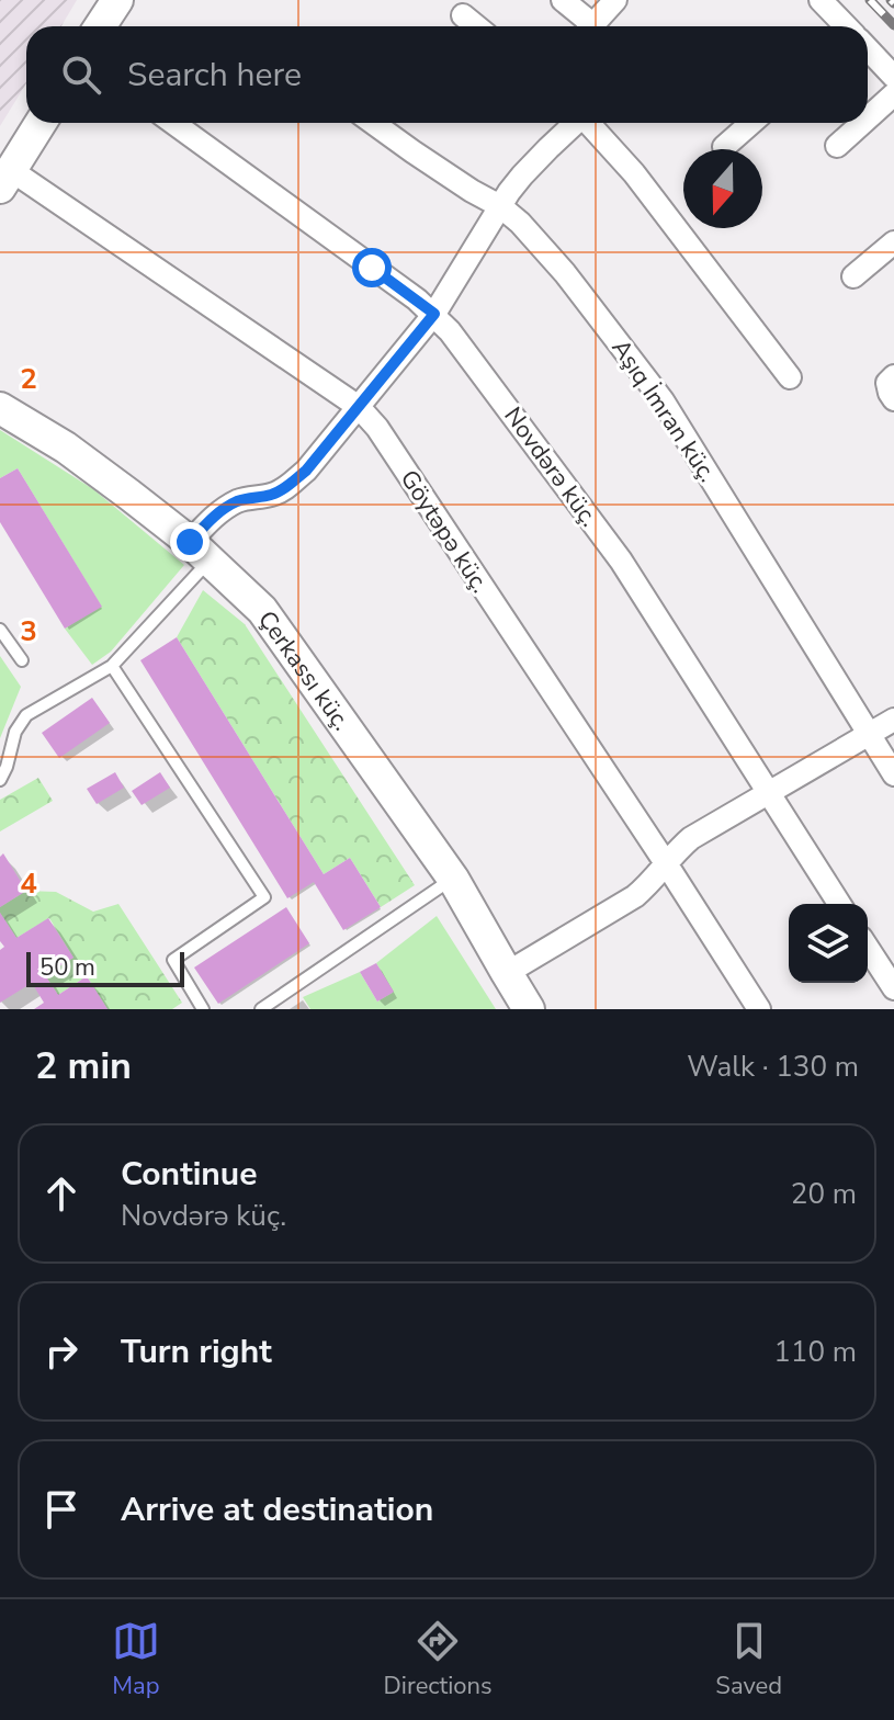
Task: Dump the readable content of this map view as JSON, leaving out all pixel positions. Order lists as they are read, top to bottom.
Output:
{
  "streets": {
    "street": [
      "Aşıq İmran küç.",
      "Novdərə küç.",
      "Göytəpə küç.",
      "Çerkassı küç."
    ]
  },
  "scale_bar": "50 m",
  "north": "bottom",
  "page": {
    "search": "Search here",
    "scale": "50 m",
    "heading": ["2 min", "Walk · 130 m"],
    "list": [
      ["Continue", "Novdərə küç.", "20 m"],
      ["Turn right", "110 m"],
      "Arrive at destination"
    ],
    "nav": ["Map", "Directions", "Saved"]
  },
  "grid": {
    "rows": ["2", "3", "4"]
  }
}
